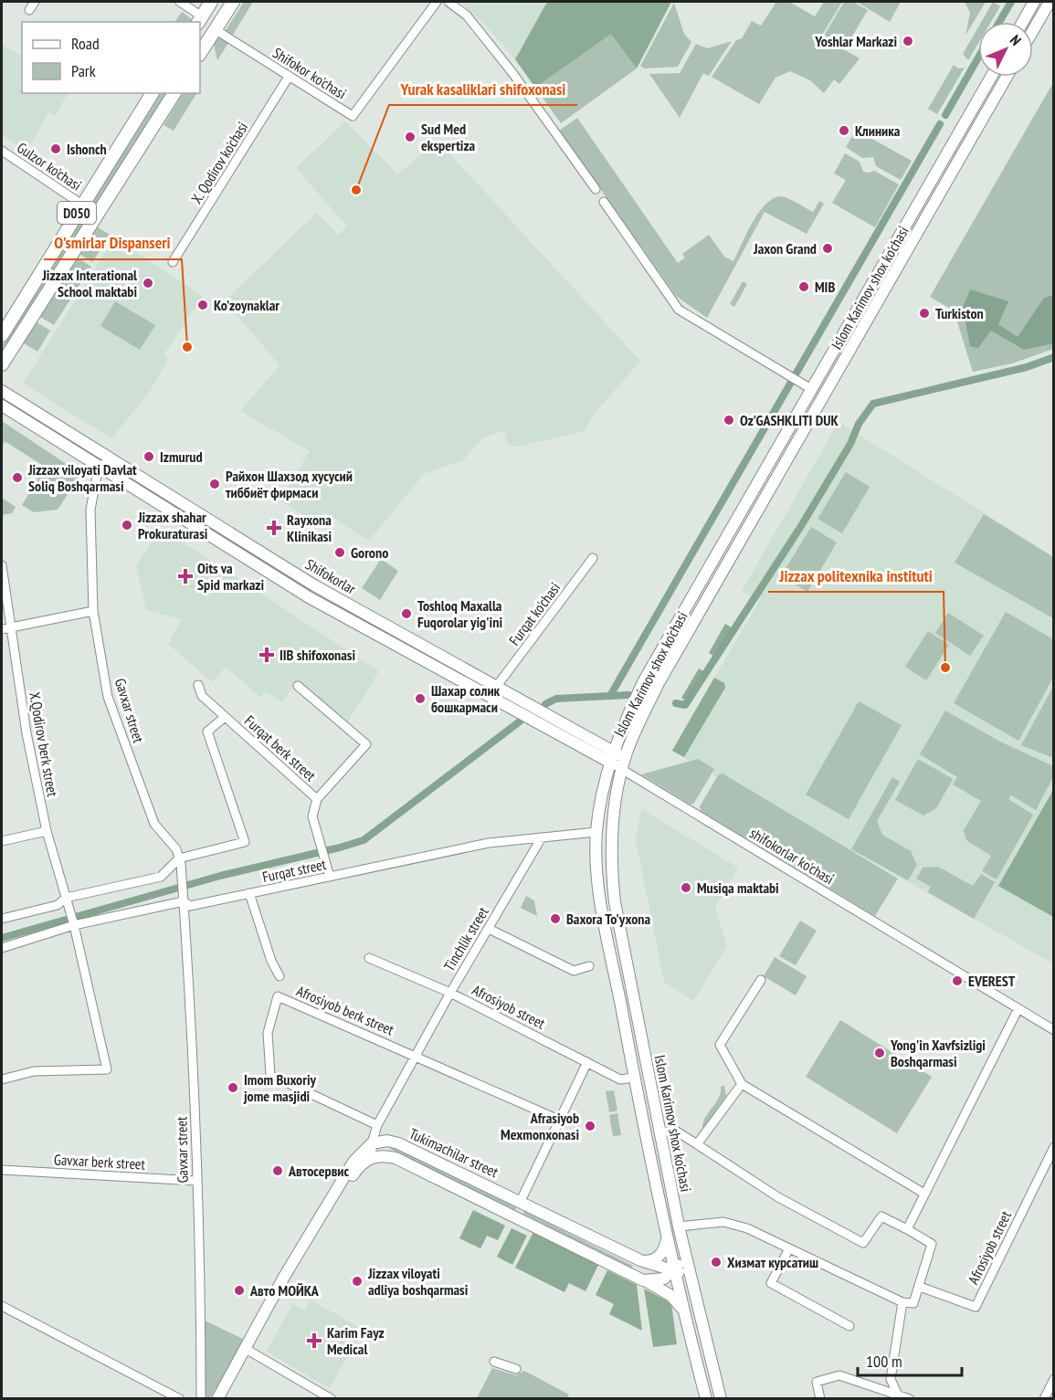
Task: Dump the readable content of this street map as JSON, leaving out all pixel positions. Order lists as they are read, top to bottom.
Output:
{
  "streets": {
    "main road": [
      "D050",
      "Islom Karimov shox ko'chasi",
      "Shifokorlar",
      "Tukimachilar street"
    ],
    "street": [
      "Shifokor ko'chasi",
      "X. Qodirov ko'chasi",
      "Gulzor ko'chasi",
      "Furqat ko'chasi",
      "Gavxar street",
      "X.Qodirov berk street",
      "Furqat berk street",
      "shifokorlar ko'chasi",
      "Furqat street",
      "Tinchlik street",
      "Afrosiyob street",
      "Afrosiyob berk street",
      "Gavxar berk street"
    ]
  },
  "crossings": [
    ["Shifokor ko'chasi", "X. Qodirov ko'chasi"],
    ["Gulzor ko'chasi", "D050"],
    ["Islom Karimov shox ko'chasi", "Shifokorlar"],
    ["Islom Karimov shox ko'chasi", "shifokorlar ko'chasi"],
    ["Islom Karimov shox ko'chasi", "Furqat street"],
    ["Islom Karimov shox ko'chasi", "Afrosiyob street"],
    ["Islom Karimov shox ko'chasi", "Tukimachilar street"],
    ["Shifokorlar", "Furqat ko'chasi"],
    ["Shifokorlar", "Gavxar street"],
    ["Shifokorlar", "shifokorlar ko'chasi"],
    ["Gavxar street", "Furqat berk street"],
    ["Gavxar street", "Furqat street"],
    ["Gavxar street", "Gavxar berk street"],
    ["X.Qodirov berk street", "Furqat street"],
    ["Furqat street", "Tinchlik street"],
    ["Tinchlik street", "Afrosiyob street"],
    ["Tinchlik street", "Afrosiyob berk street"]
  ],
  "places": {
    "other": [
      "Yoshlar Markazi",
      "Клиника",
      "Sud Med ekspertiza",
      "Ishonch",
      "Yurak kasaliklari shifoxonasi",
      "Jaxon Grand",
      "Jizzax Interational School maktabi",
      "MIB",
      "Ko'zoynaklar",
      "Turkiston",
      "O'smirlar Dispanseri",
      "Oz'GASHKLITI DUK",
      "Izmurud",
      "Jizzax viloyati Davlat Soliq Boshqarmasi",
      "Райхон Шахзод хусусий тиббиёт фирмаси",
      "Jizzax shahar Prokuraturasi",
      "Gorono",
      "Toshloq Maxalla Fuqorolar yig'ini",
      "Jizzax politexnika instituti",
      "Шахар солик бошкармаси",
      "Musiqa maktabi",
      "Baxora To'yxona",
      "EVEREST",
      "Yong'in Xavfsizligi Boshqarmasi",
      "Imom Buxoriy jome masjidi",
      "Afrasiyob Mexmonxonasi",
      "Автосервис",
      "Хизмат курсатиш",
      "Jizzax viloyati adliya boshqarmasi",
      "Авто МОЙКА"
    ],
    "health": [
      "Rayxona Klinikasi",
      "Oits va Spid markazi",
      "IIB shifoxonasi",
      "Karim Fayz Medical"
    ]
  },
  "legend": ["Road", "Park"],
  "scale_bar": "100 m",
  "north": "top right"
}
